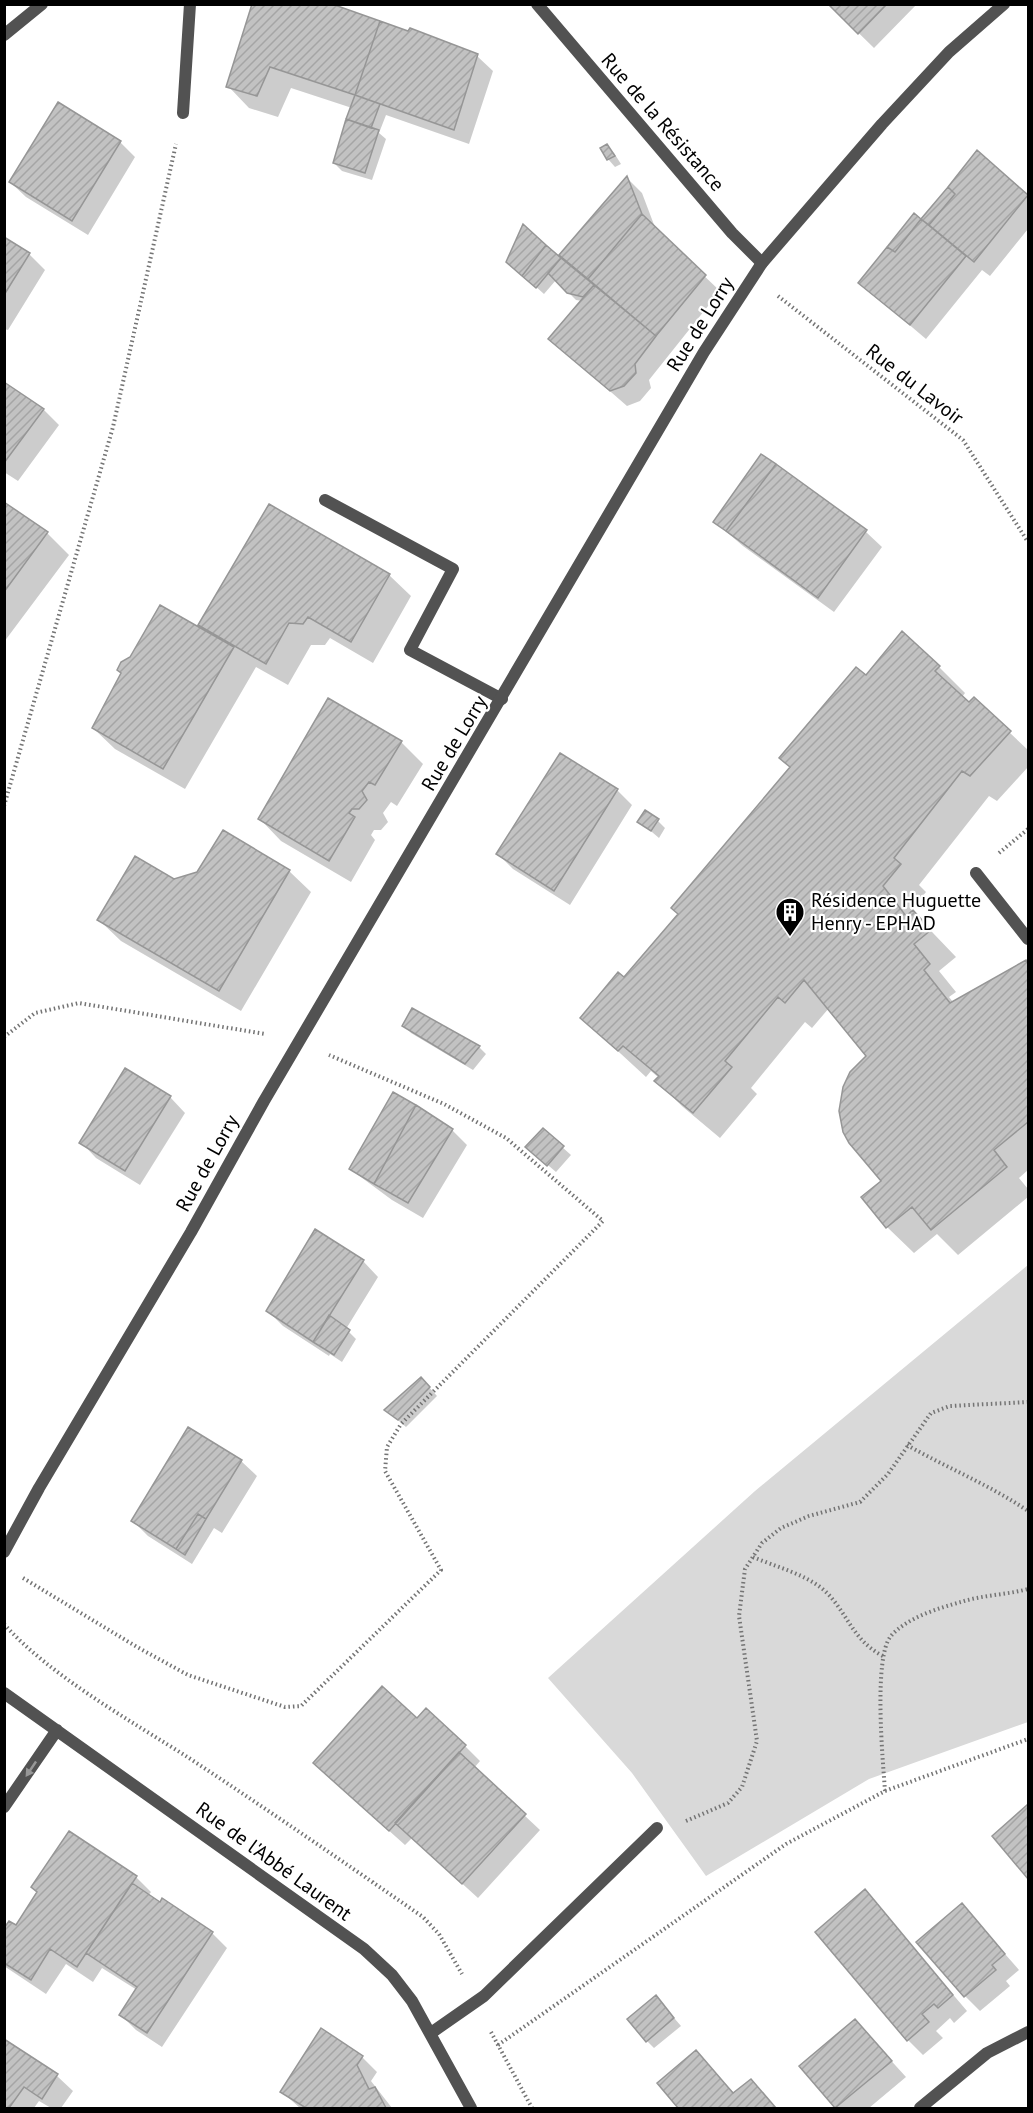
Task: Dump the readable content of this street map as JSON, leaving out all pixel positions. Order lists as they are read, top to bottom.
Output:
{
  "streets": {
    "street": ["Rue de la Résistance", "Rue de Lorry", "Rue de l'Abbé Laurent"],
    "path": ["Rue du Lavoir"]
  },
  "crossings": [
    ["Rue de la Résistance", "Rue de Lorry"],
    ["Rue de Lorry", "Rue du Lavoir"]
  ],
  "places": {
    "building": ["Résidence Huguette Henry - EPHAD"]
  }
}
